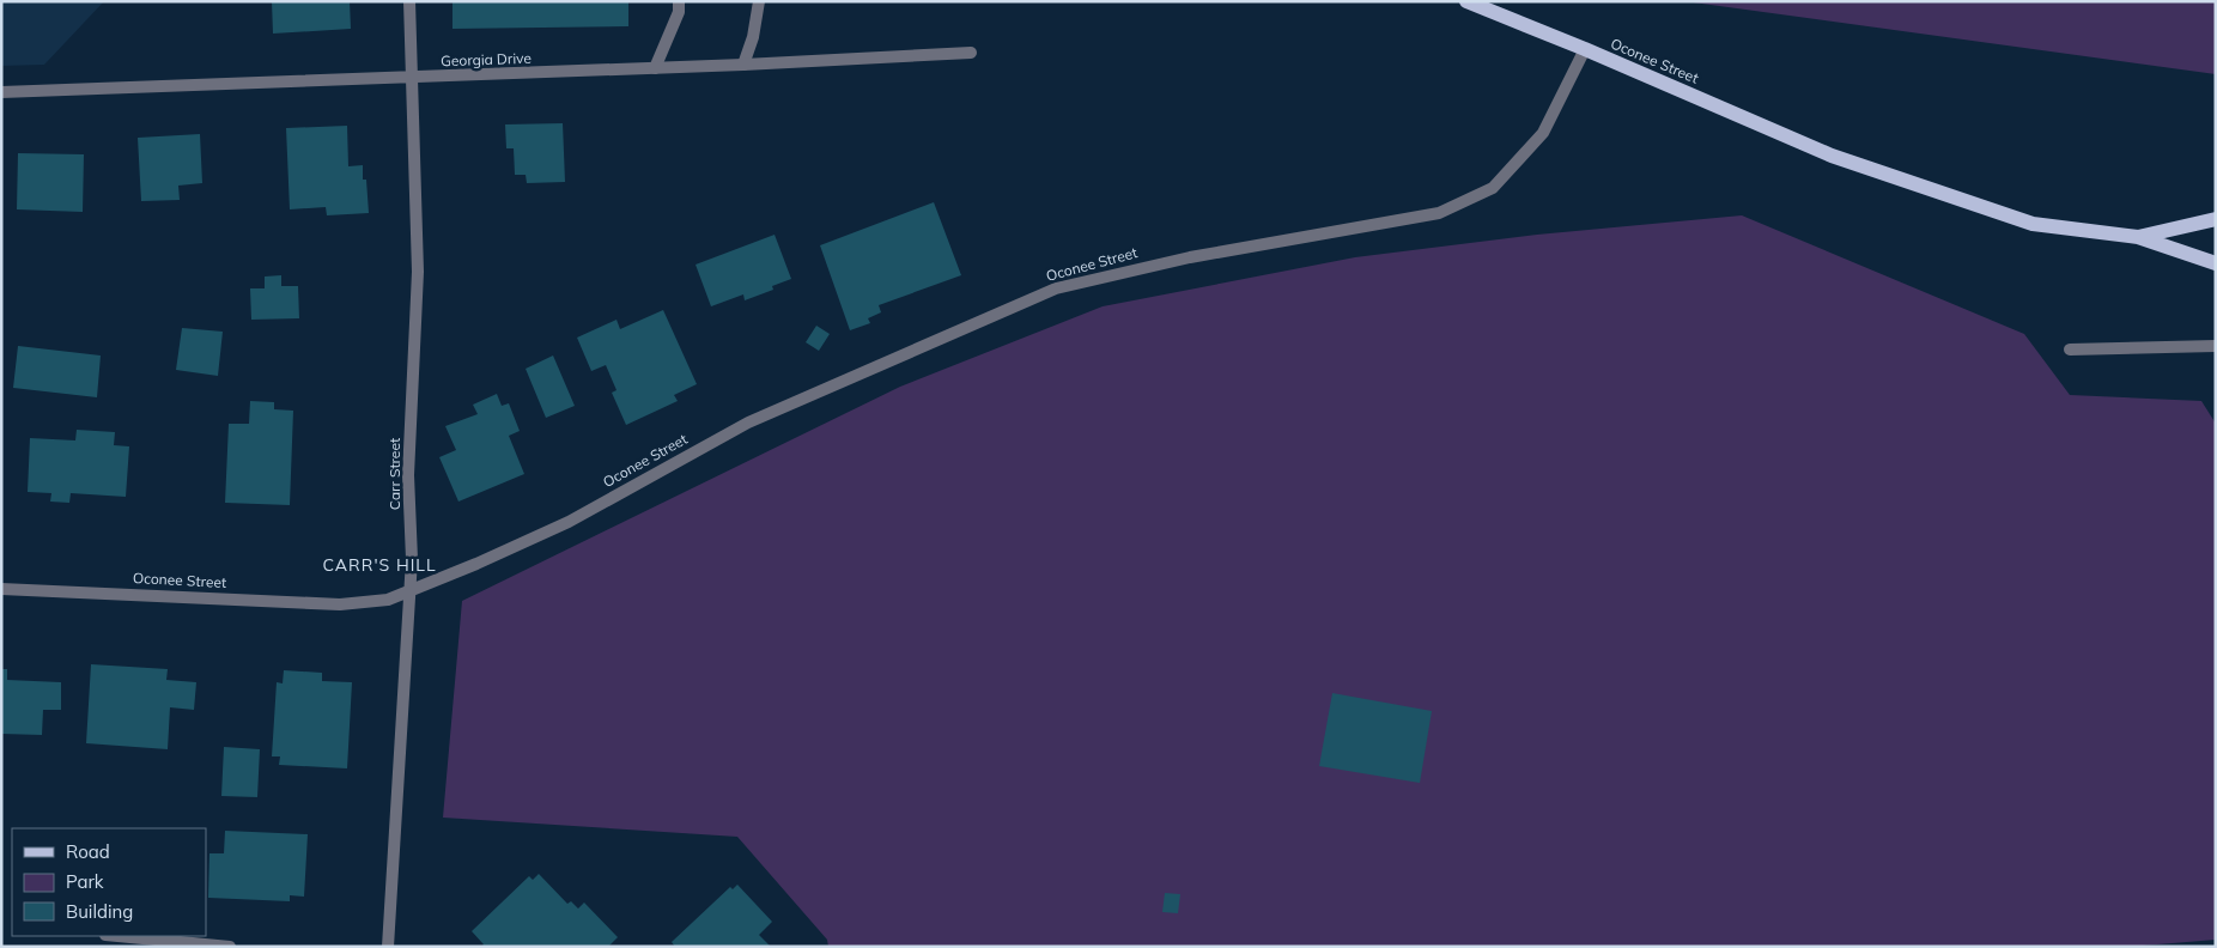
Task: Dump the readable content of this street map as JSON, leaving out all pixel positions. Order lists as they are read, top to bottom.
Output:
{
  "streets": {
    "main road": ["Oconee Street"],
    "street": ["Georgia Drive", "Carr Street"]
  },
  "crossings": [
    ["Georgia Drive", "Carr Street"],
    ["Oconee Street", "Carr Street"]
  ],
  "districts": ["CARR'S HILL"],
  "legend": ["Road", "Park", "Building"]
}
